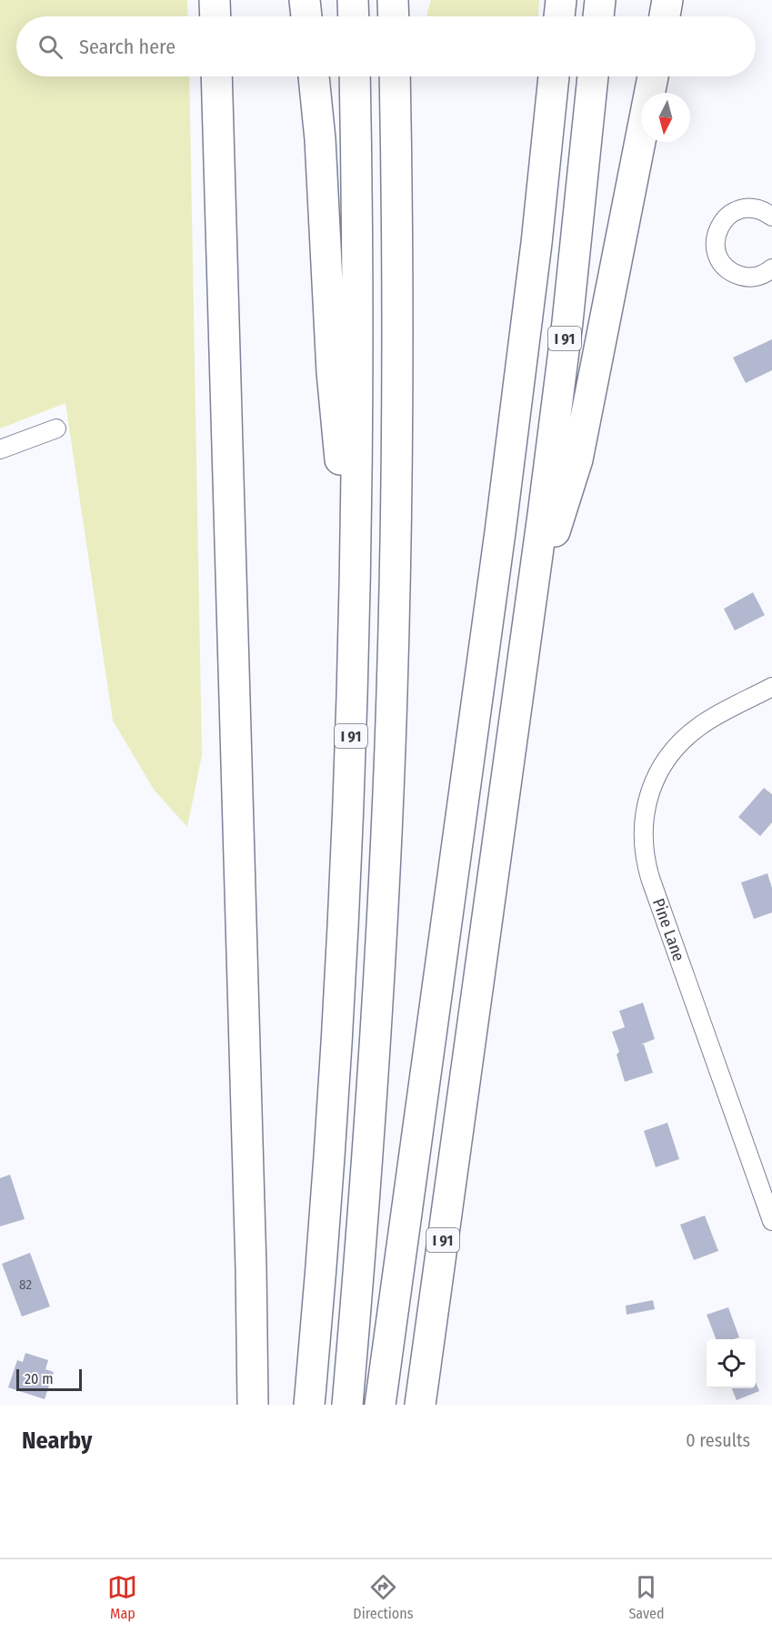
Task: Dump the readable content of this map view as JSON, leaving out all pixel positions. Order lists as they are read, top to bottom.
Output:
{
  "streets": {
    "highway": ["I 91"],
    "street": ["Pine Lane"]
  },
  "house_numbers": ["82"],
  "scale_bar": "20 m",
  "north": "bottom",
  "page": {
    "search": "Search here",
    "scale": "20 m",
    "heading": ["Nearby", "0 results"],
    "nav": ["Map", "Directions", "Saved"]
  }
}
